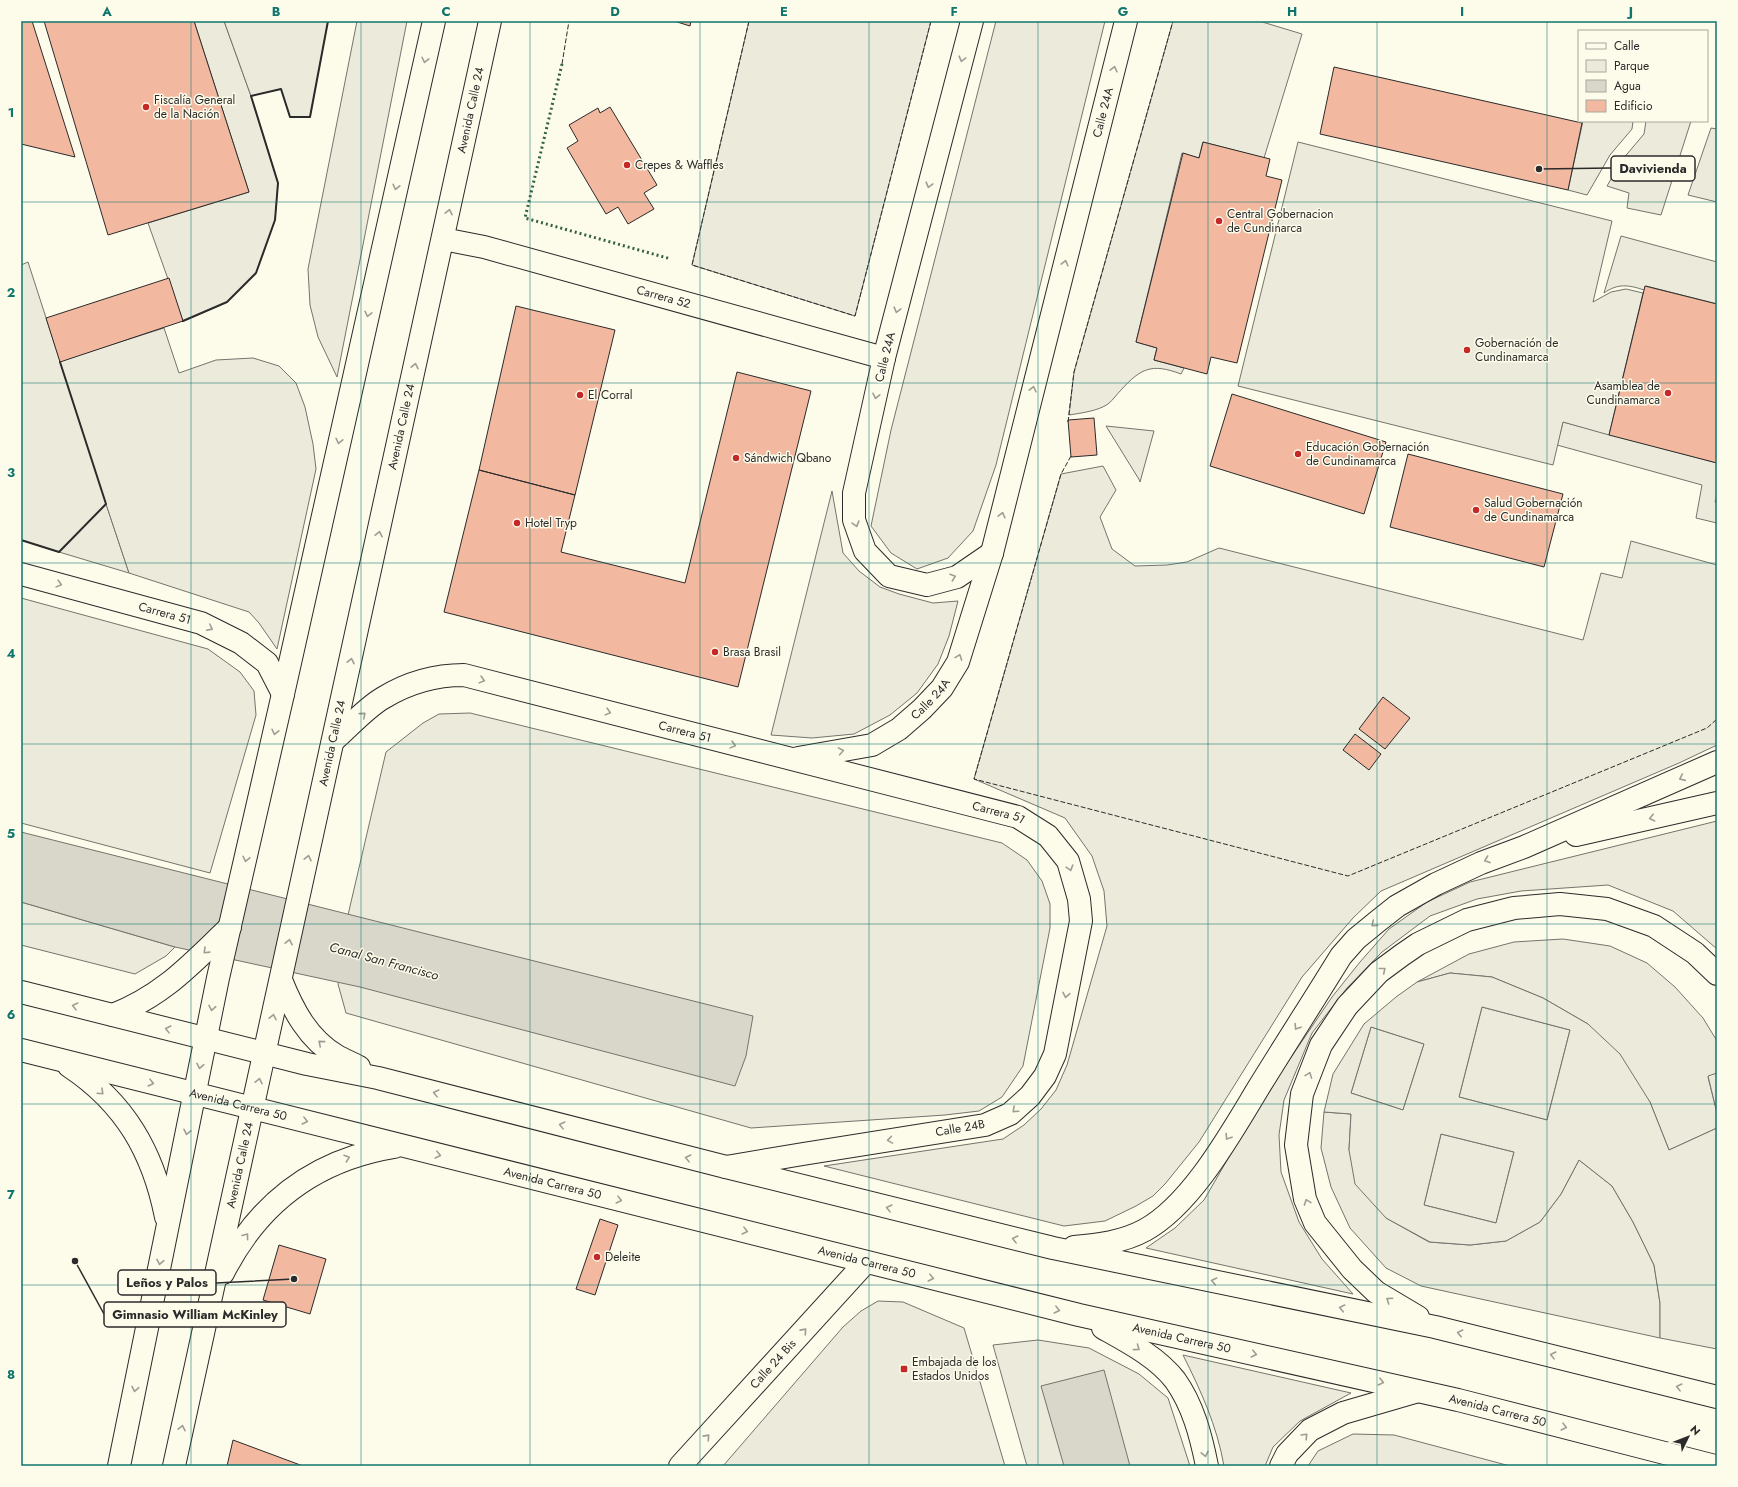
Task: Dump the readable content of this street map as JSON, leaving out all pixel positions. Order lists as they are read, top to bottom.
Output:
{
  "streets": {
    "main road": [
      "Avenida Calle 24",
      "Calle 24A",
      "Carrera 52",
      "Carrera 51",
      "Avenida Carrera 50",
      "Calle 24B",
      "Calle 24 Bis"
    ]
  },
  "crossings": [
    ["Avenida Calle 24", "Carrera 52"],
    ["Avenida Calle 24", "Carrera 51"],
    ["Avenida Calle 24", "Avenida Carrera 50"],
    ["Calle 24A", "Carrera 52"],
    ["Calle 24A", "Carrera 51"],
    ["Carrera 51", "Calle 24B"],
    ["Avenida Carrera 50", "Calle 24 Bis"]
  ],
  "one_way": ["Carrera 51", "Calle 24 Bis"],
  "water": ["Canal San Francisco"],
  "places": {
    "other": [
      "Fiscalía General de la Nación",
      "Crepes & Waffles",
      "Davivienda",
      "Central Gobernacion de Cundinarca",
      "Gobernación de Cundinamarca",
      "Asamblea de Cundinamarca",
      "El Corral",
      "Educación Gobernación de Cundinamarca",
      "Sándwich Qbano",
      "Salud Gobernación de Cundinamarca",
      "Hotel Tryp",
      "Brasa Brasil",
      "Deleite",
      "Gimnasio William McKinley",
      "Leños y Palos"
    ],
    "transit": ["Embajada de los Estados Unidos"]
  },
  "legend": [
    "Calle",
    "Parque",
    "Agua",
    "Edificio"
  ],
  "north": "top right",
  "grid": {
    "columns": [
      "A",
      "B",
      "C",
      "D",
      "E",
      "F",
      "G",
      "H",
      "I",
      "J"
    ],
    "rows": [
      "1",
      "2",
      "3",
      "4",
      "5",
      "6",
      "7",
      "8"
    ]
  }
}
